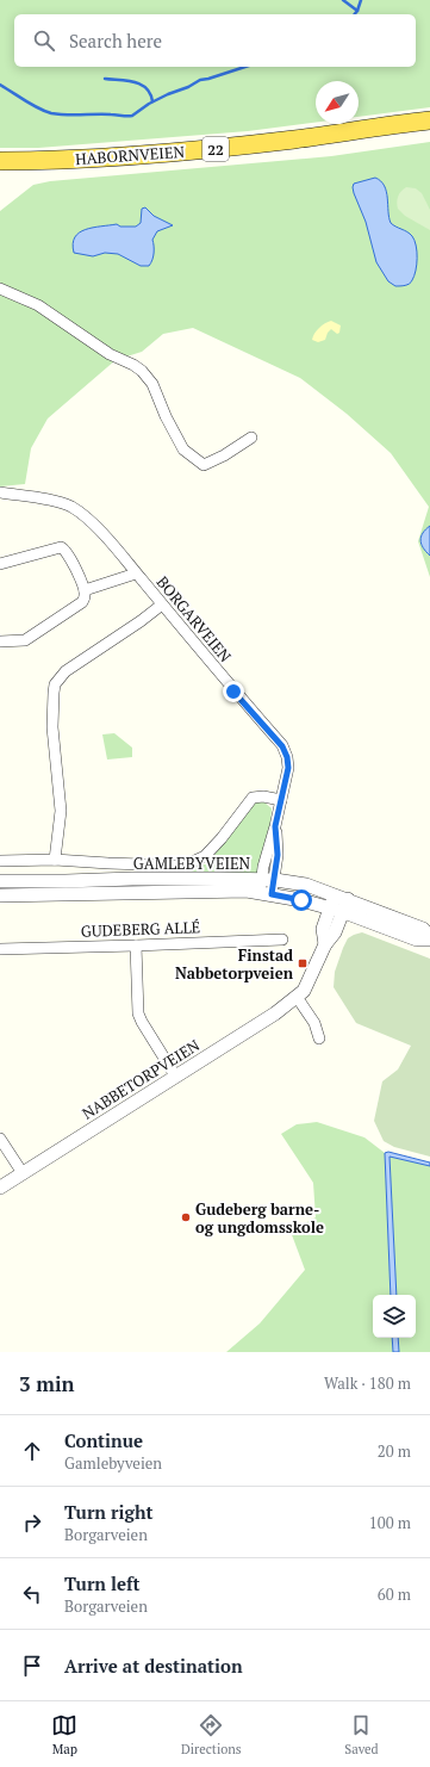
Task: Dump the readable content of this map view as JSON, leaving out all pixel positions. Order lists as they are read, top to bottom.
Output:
{
  "streets": {
    "highway": ["22", "HABORNVEIEN"],
    "street": [
      "BORGARVEIEN",
      "GAMLEBYVEIEN",
      "GUDEBERG ALLÉ",
      "NABBETORPVEIEN"
    ]
  },
  "crossings": [
    ["BORGARVEIEN", "GAMLEBYVEIEN"],
    ["GAMLEBYVEIEN", "NABBETORPVEIEN"]
  ],
  "places": {
    "transit": ["Finstad Nabbetorpveien"],
    "other": ["Gudeberg barne- og ungdomsskole"]
  },
  "north": "bottom left",
  "page": {
    "search": "Search here",
    "heading": ["3 min", "Walk · 180 m"],
    "list": [
      ["Continue", "Gamlebyveien", "20 m"],
      ["Turn right", "Borgarveien", "100 m"],
      ["Turn left", "Borgarveien", "60 m"],
      "Arrive at destination"
    ],
    "nav": ["Map", "Directions", "Saved"]
  }
}
